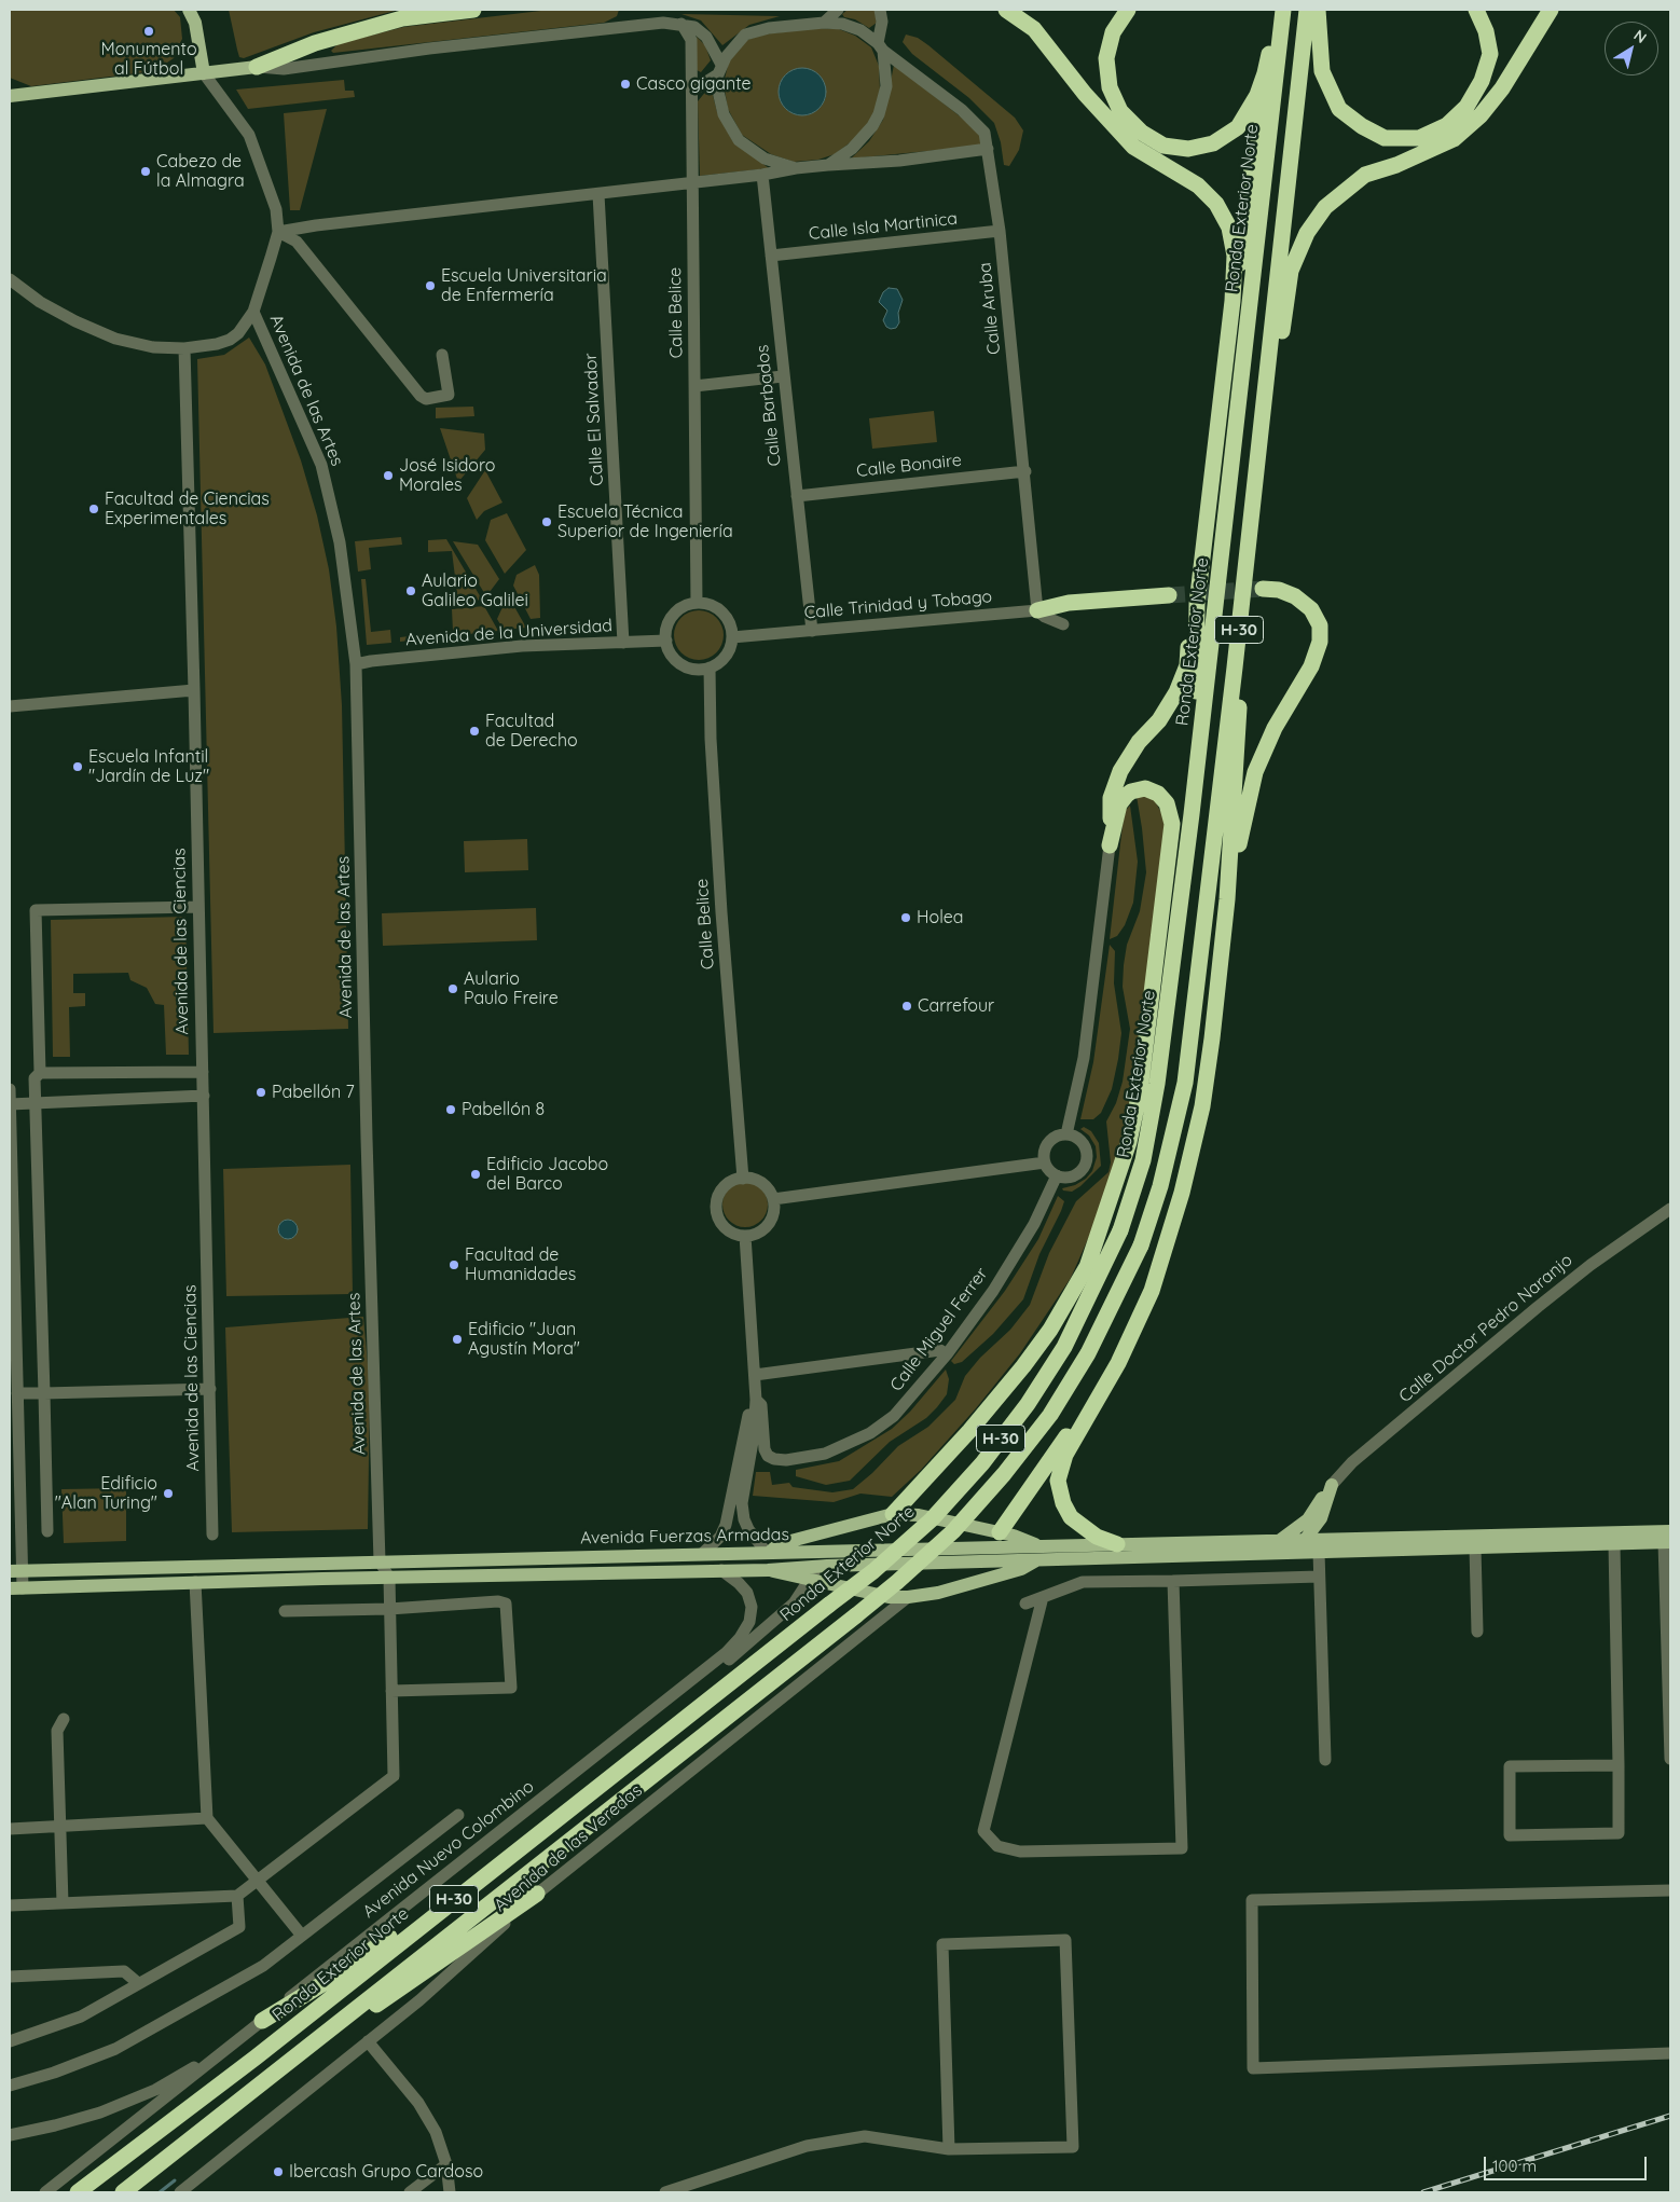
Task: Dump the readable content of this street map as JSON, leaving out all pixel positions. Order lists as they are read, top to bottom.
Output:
{
  "streets": {
    "highway": ["Ronda Exterior Norte", "H-30"],
    "main road": ["Avenida Fuerzas Armadas"],
    "street": [
      "Calle Isla Martinica",
      "Calle Aruba",
      "Calle Belice",
      "Avenida de las Artes",
      "Calle Barbados",
      "Calle El Salvador",
      "Calle Bonaire",
      "Calle Trinidad y Tobago",
      "Avenida de la Universidad",
      "Avenida de las Ciencias",
      "Calle Doctor Pedro Naranjo",
      "Calle Miguel Ferrer",
      "Avenida de las Veredas",
      "Avenida Nuevo Colombino"
    ]
  },
  "crossings": [
    ["Calle Isla Martinica", "Calle Aruba"],
    ["Calle Isla Martinica", "Calle Barbados"],
    ["Calle Aruba", "Calle Bonaire"],
    ["Calle Aruba", "Calle Trinidad y Tobago"],
    ["Calle Belice", "Calle Trinidad y Tobago"],
    ["Calle Belice", "Avenida de la Universidad"],
    ["Avenida de las Artes", "Avenida de la Universidad"],
    ["Avenida de las Artes", "Avenida Fuerzas Armadas"],
    ["Calle Barbados", "Calle Bonaire"],
    ["Calle Barbados", "Calle Trinidad y Tobago"],
    ["Calle El Salvador", "Avenida de la Universidad"],
    ["Calle Trinidad y Tobago", "Avenida de la Universidad"],
    ["Avenida Fuerzas Armadas", "Avenida Nuevo Colombino"]
  ],
  "places": [
    "Monumento al Fútbol",
    "Casco gigante",
    "Cabezo de la Almagra",
    "Escuela Universitaria de Enfermería",
    "José Isidoro Morales",
    "Facultad de Ciencias Experimentales",
    "Escuela Técnica Superior de Ingeniería",
    "Aulario Galileo Galilei",
    "Facultad de Derecho",
    "Escuela Infantil \"Jardín de Luz\"",
    "Holea",
    "Aulario Paulo Freire",
    "Carrefour",
    "Pabellón 7",
    "Pabellón 8",
    "Edificio Jacobo del Barco",
    "Facultad de Humanidades",
    "Edificio \"Juan Agustín Mora\"",
    "Edificio \"Alan Turing\"",
    "Ibercash Grupo Cardoso"
  ],
  "scale_bar": "100 m",
  "north": "top right"
}
